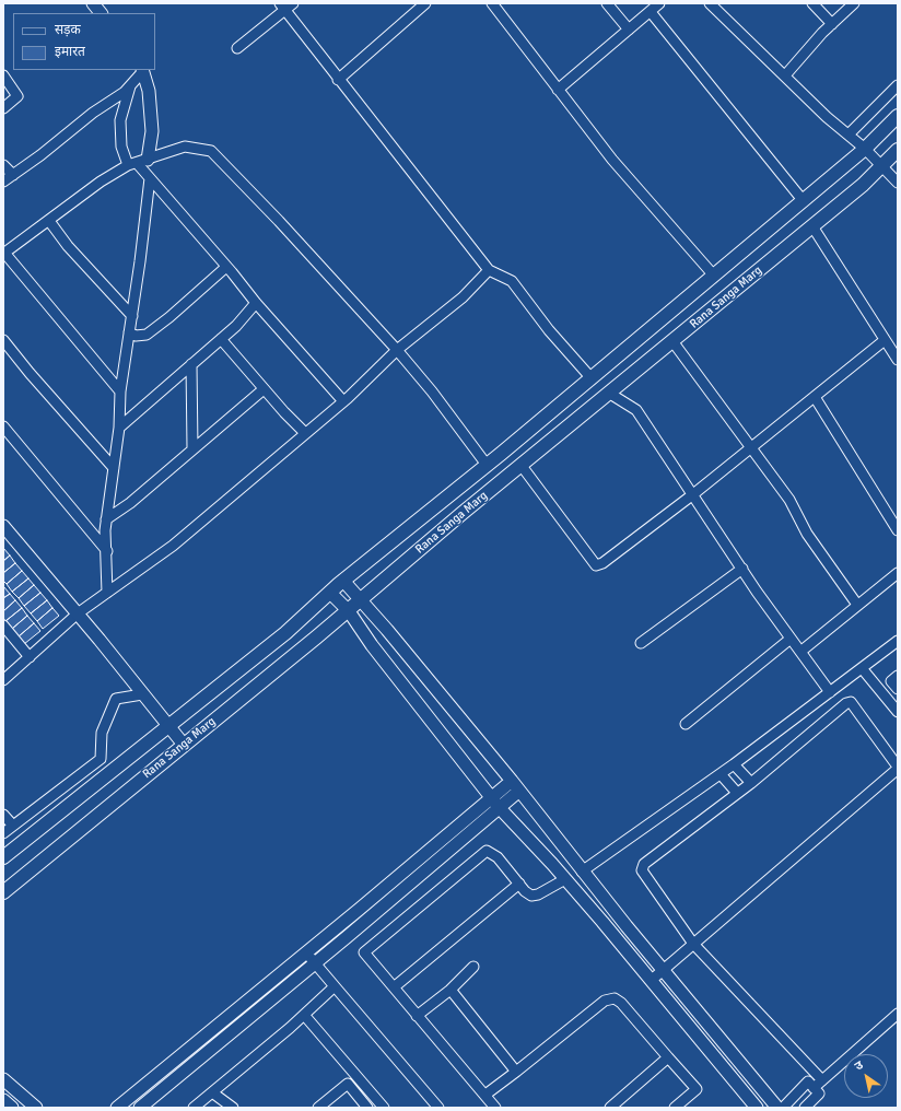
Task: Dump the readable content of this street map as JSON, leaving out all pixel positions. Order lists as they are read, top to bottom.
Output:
{
  "streets": {
    "main road": ["Rana Sanga Marg"]
  },
  "legend": ["सड़क", "इमारत"],
  "north": "top left"
}
